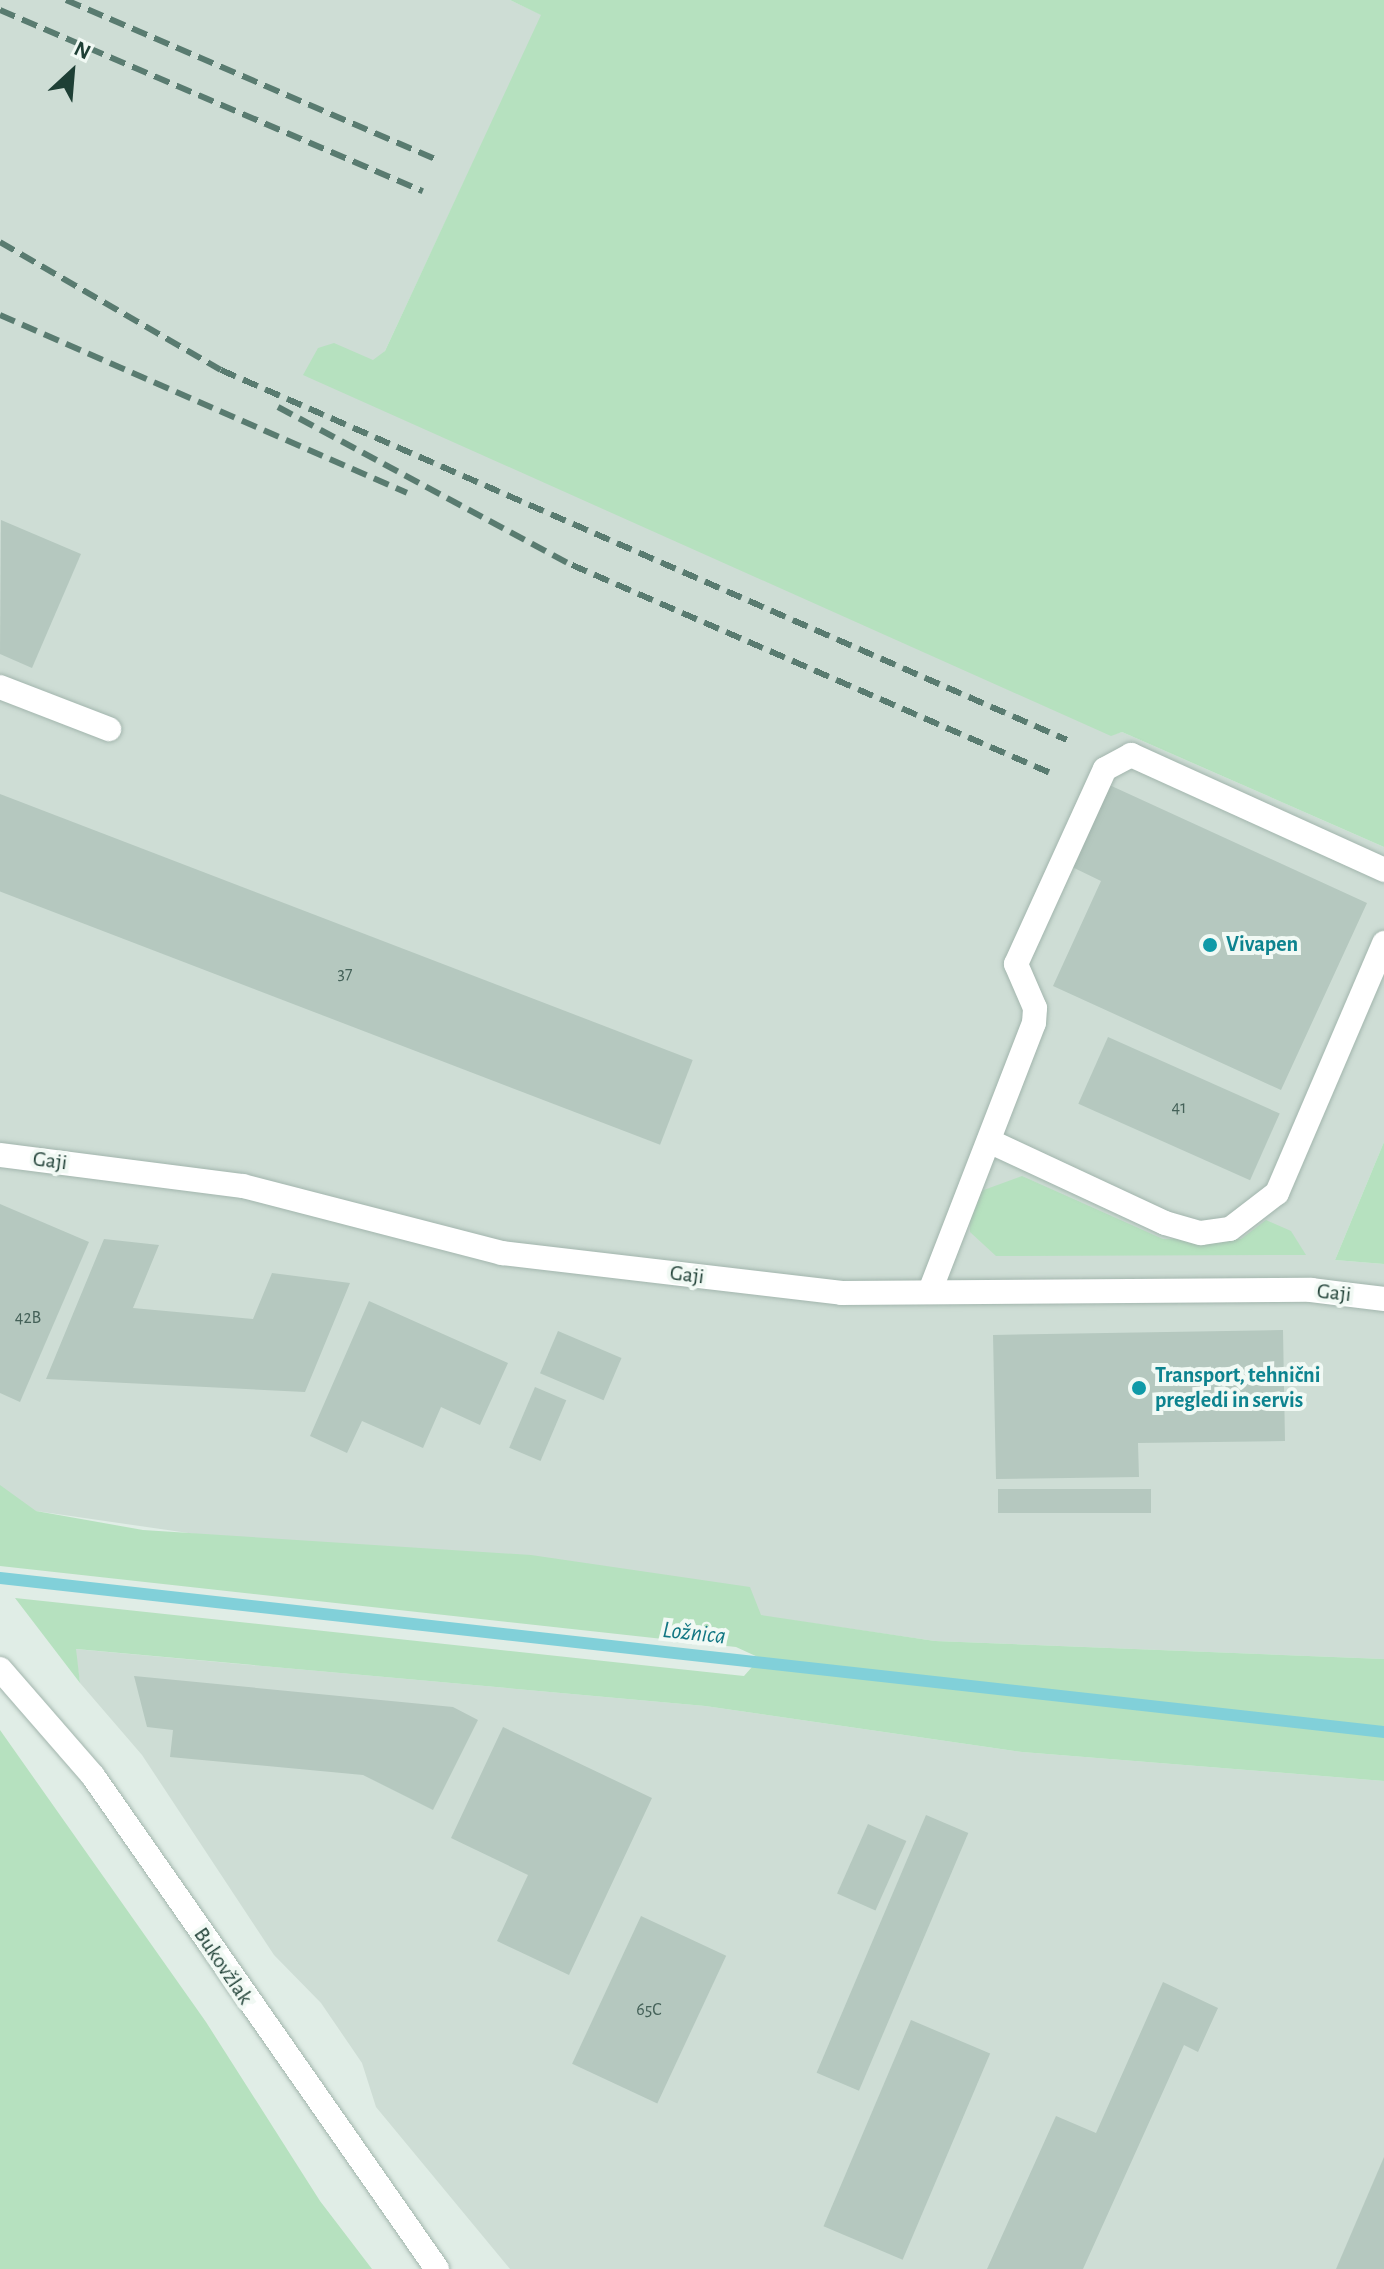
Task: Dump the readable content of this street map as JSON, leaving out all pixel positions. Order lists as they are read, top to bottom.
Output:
{
  "streets": {
    "street": ["Gaji", "Bukovžlak"]
  },
  "water": ["Ložnica"],
  "places": ["Vivapen", "Transport, tehnični pregledi in servis"],
  "house_numbers": [
    "37",
    "41",
    "42B",
    "65C"
  ],
  "north": "top right"
}
